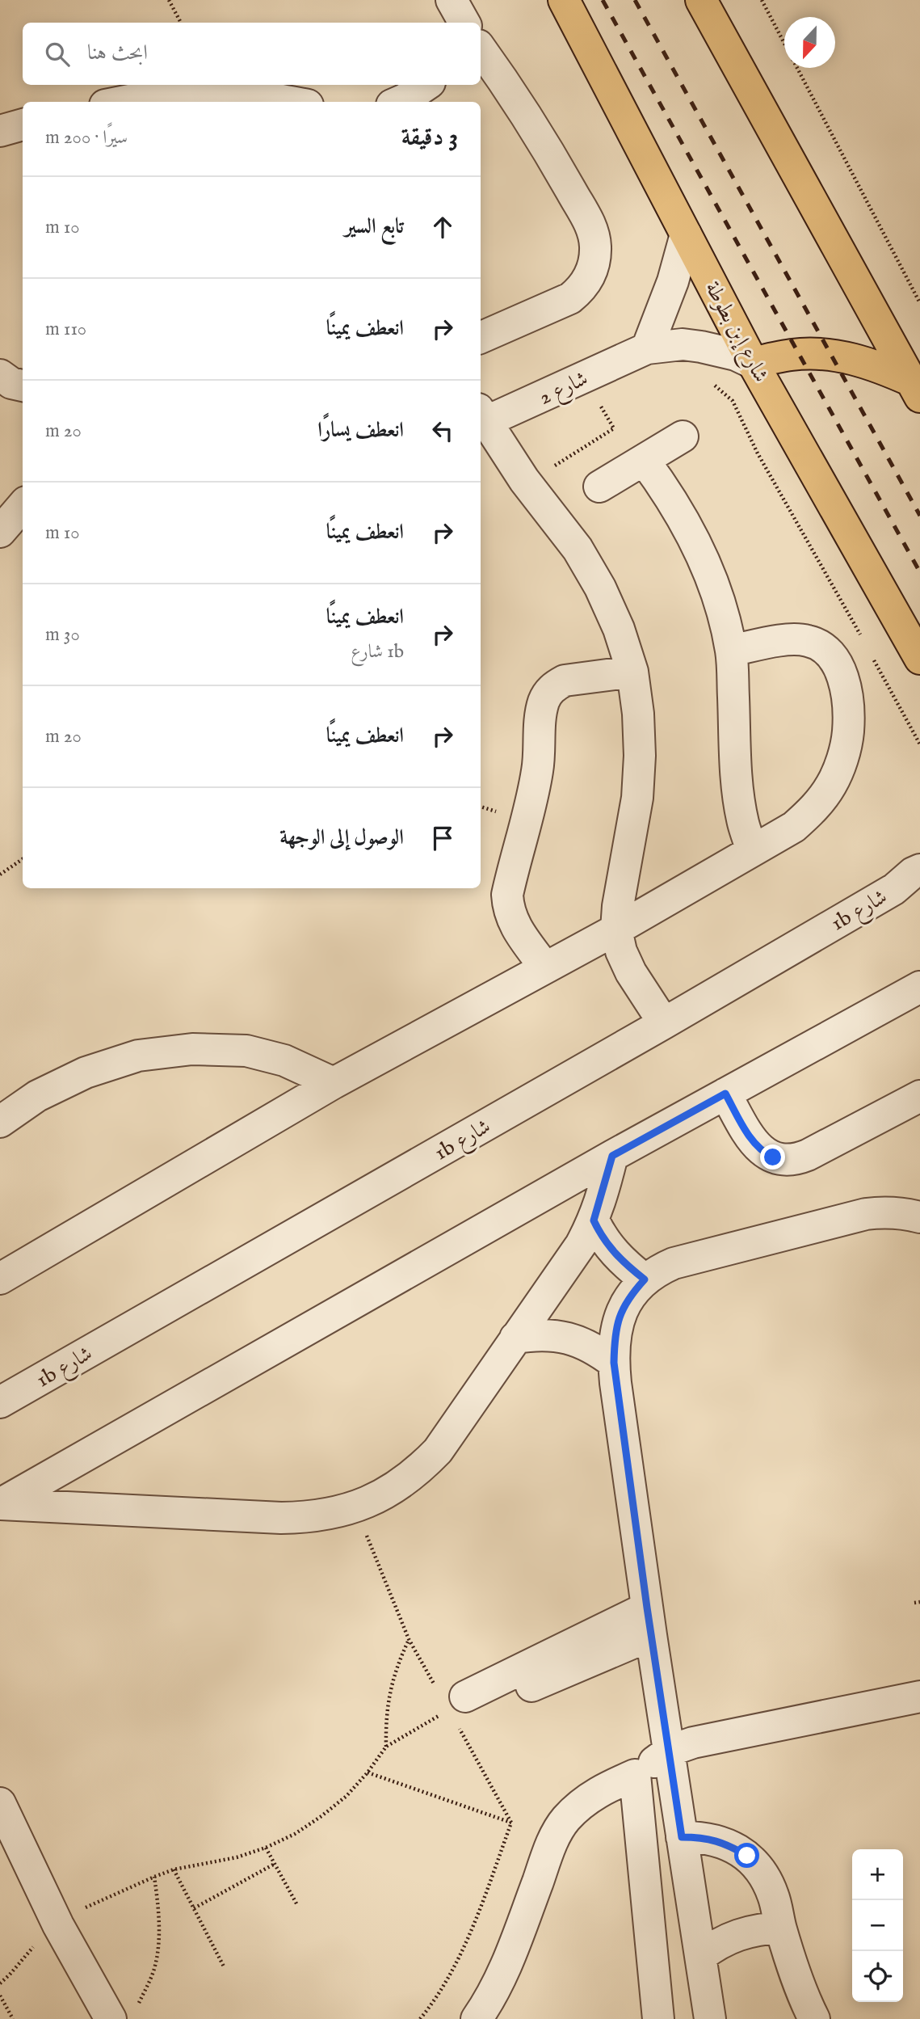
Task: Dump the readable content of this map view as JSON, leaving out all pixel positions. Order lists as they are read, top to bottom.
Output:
{
  "streets": {
    "main road": ["شارع إبن بطوطة"],
    "street": ["شارع 2", "1b شارع"]
  },
  "crossings": [
    ["شارع إبن بطوطة", "شارع 2"]
  ],
  "north": "bottom",
  "page": {
    "search": "ابحث هنا",
    "heading": ["3 دقيقة", "سيرًا · 200 m"],
    "list": [
      ["تابع السير", "10 m"],
      ["انعطف يمينًا", "110 m"],
      ["انعطف يسارًا", "20 m"],
      ["انعطف يمينًا", "10 m"],
      ["انعطف يمينًا", "1b شارع", "30 m"],
      ["انعطف يمينًا", "20 m"],
      "الوصول إلى الوجهة"
    ],
    "map_buttons": ["+", "−"]
  }
}
